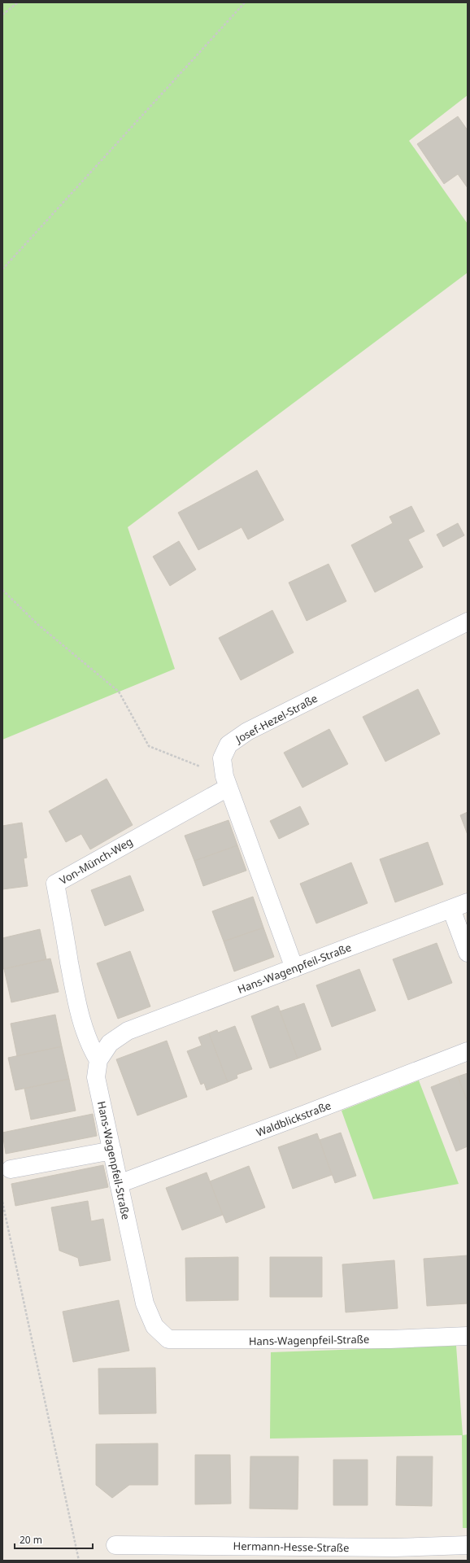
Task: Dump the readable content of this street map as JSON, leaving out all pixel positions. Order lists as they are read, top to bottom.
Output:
{
  "streets": {
    "street": [
      "Josef-Hezel-Straße",
      "Von-Münch-Weg",
      "Hans-Wagenpfeil-Straße",
      "Waldblickstraße",
      "Hermann-Hesse-Straße"
    ]
  },
  "crossings": [
    ["Josef-Hezel-Straße", "Von-Münch-Weg"],
    ["Josef-Hezel-Straße", "Hans-Wagenpfeil-Straße"],
    ["Von-Münch-Weg", "Hans-Wagenpfeil-Straße"],
    ["Hans-Wagenpfeil-Straße", "Waldblickstraße"]
  ],
  "scale_bar": "20 m"
}
